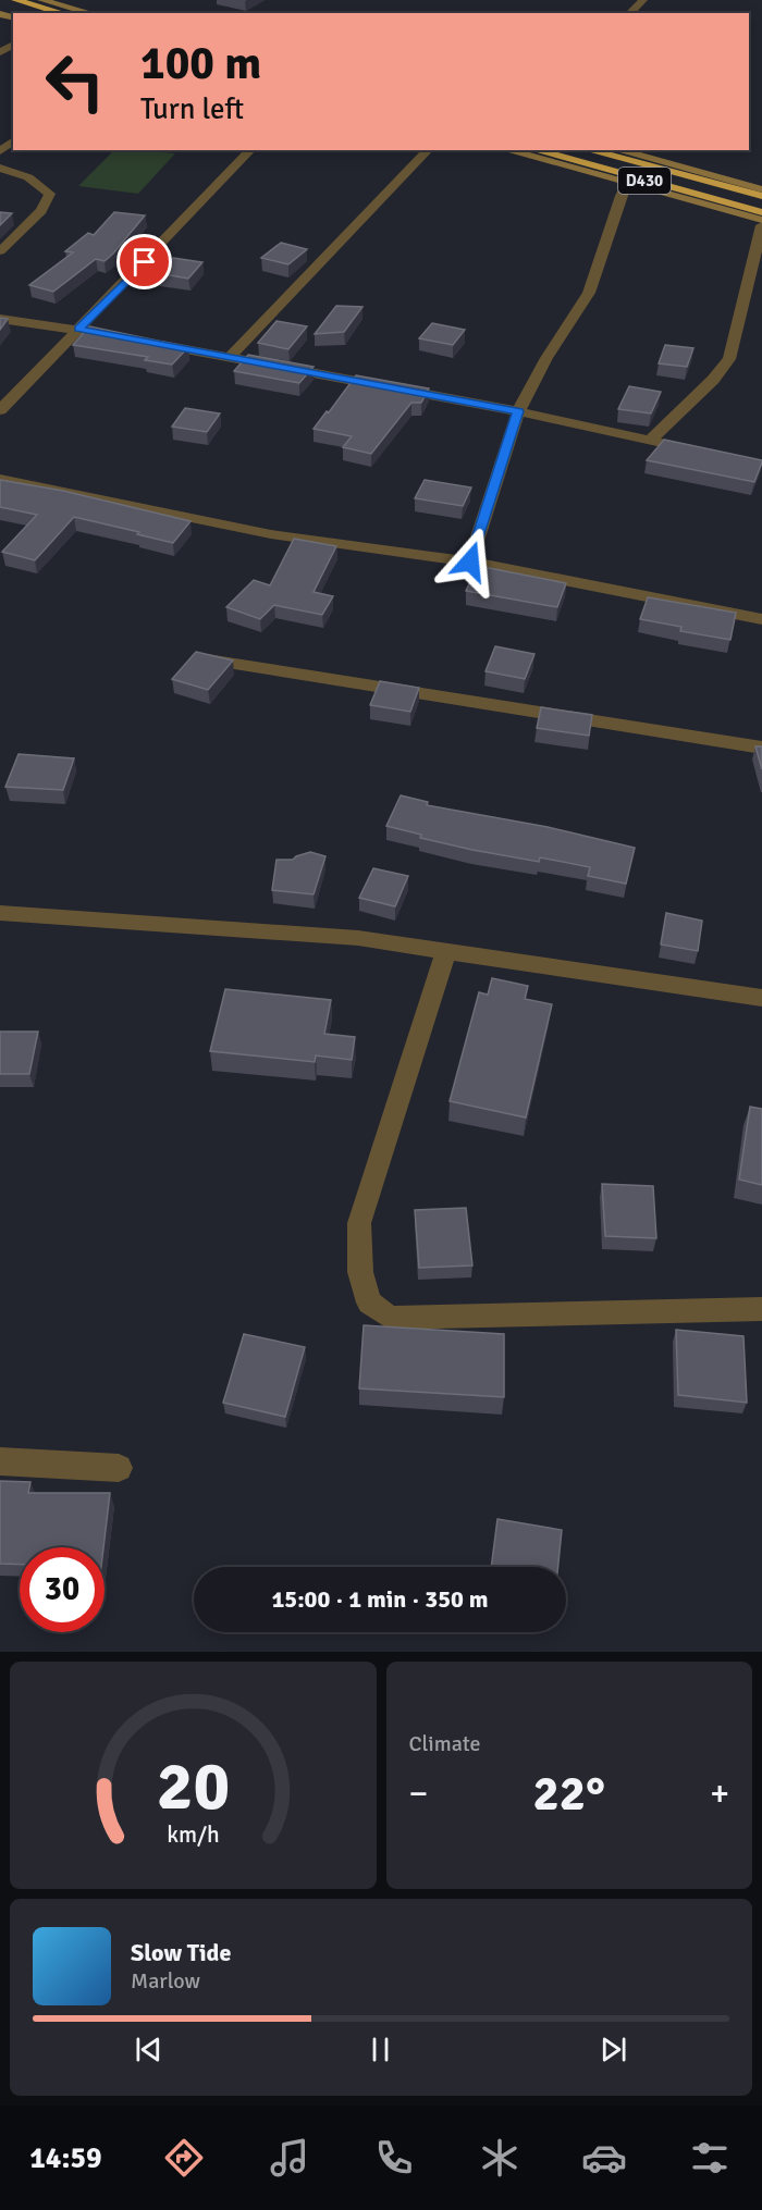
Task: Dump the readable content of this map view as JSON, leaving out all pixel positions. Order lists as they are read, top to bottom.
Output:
{
  "streets": {
    "highway": ["D430"]
  },
  "page": {
    "turn": ["100 m", "Turn left"],
    "limit": "30",
    "trip": "15:00 · 1 min · 350 m",
    "tile": "Climate",
    "heat": ["−", "22°", "+"],
    "song": ["Slow Tide", "Marlow"],
    "tabs": "14:59",
    "gauge": ["20", "km/h"]
  }
}
